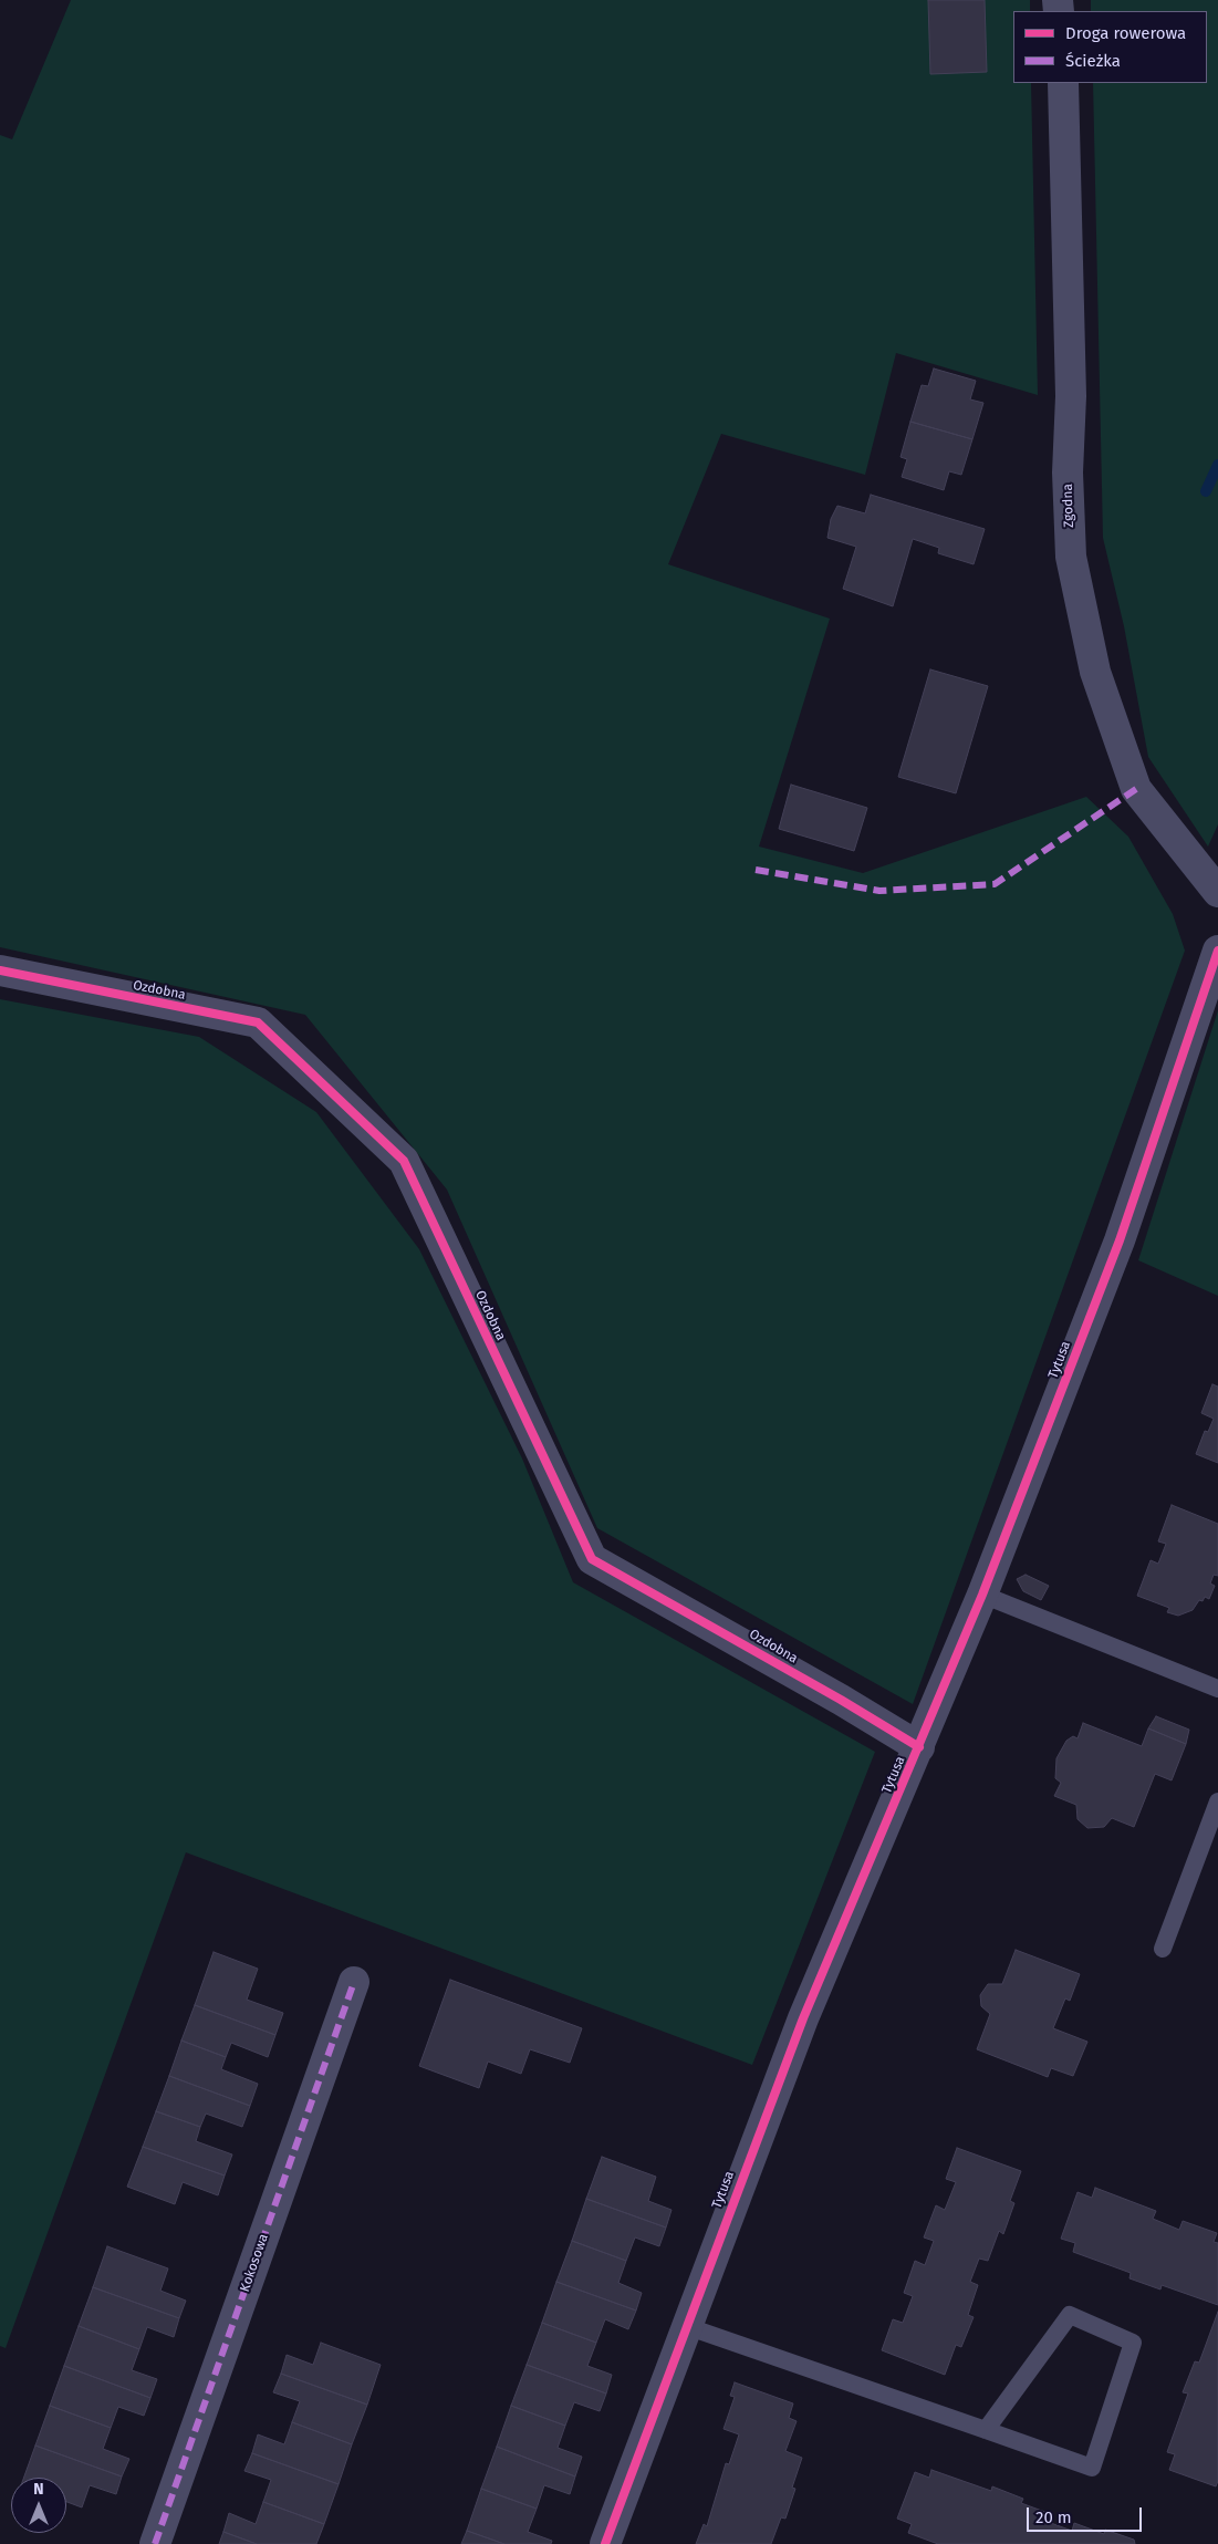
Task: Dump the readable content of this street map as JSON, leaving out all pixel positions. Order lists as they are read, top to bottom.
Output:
{
  "streets": {
    "street": [
      "Zgodna",
      "Ozdobna",
      "Tytusa",
      "Kokosowa"
    ]
  },
  "crossings": [
    ["Ozdobna", "Tytusa"]
  ],
  "legend": ["Droga rowerowa", "Ścieżka"],
  "scale_bar": "20 m",
  "north": "top"
}
